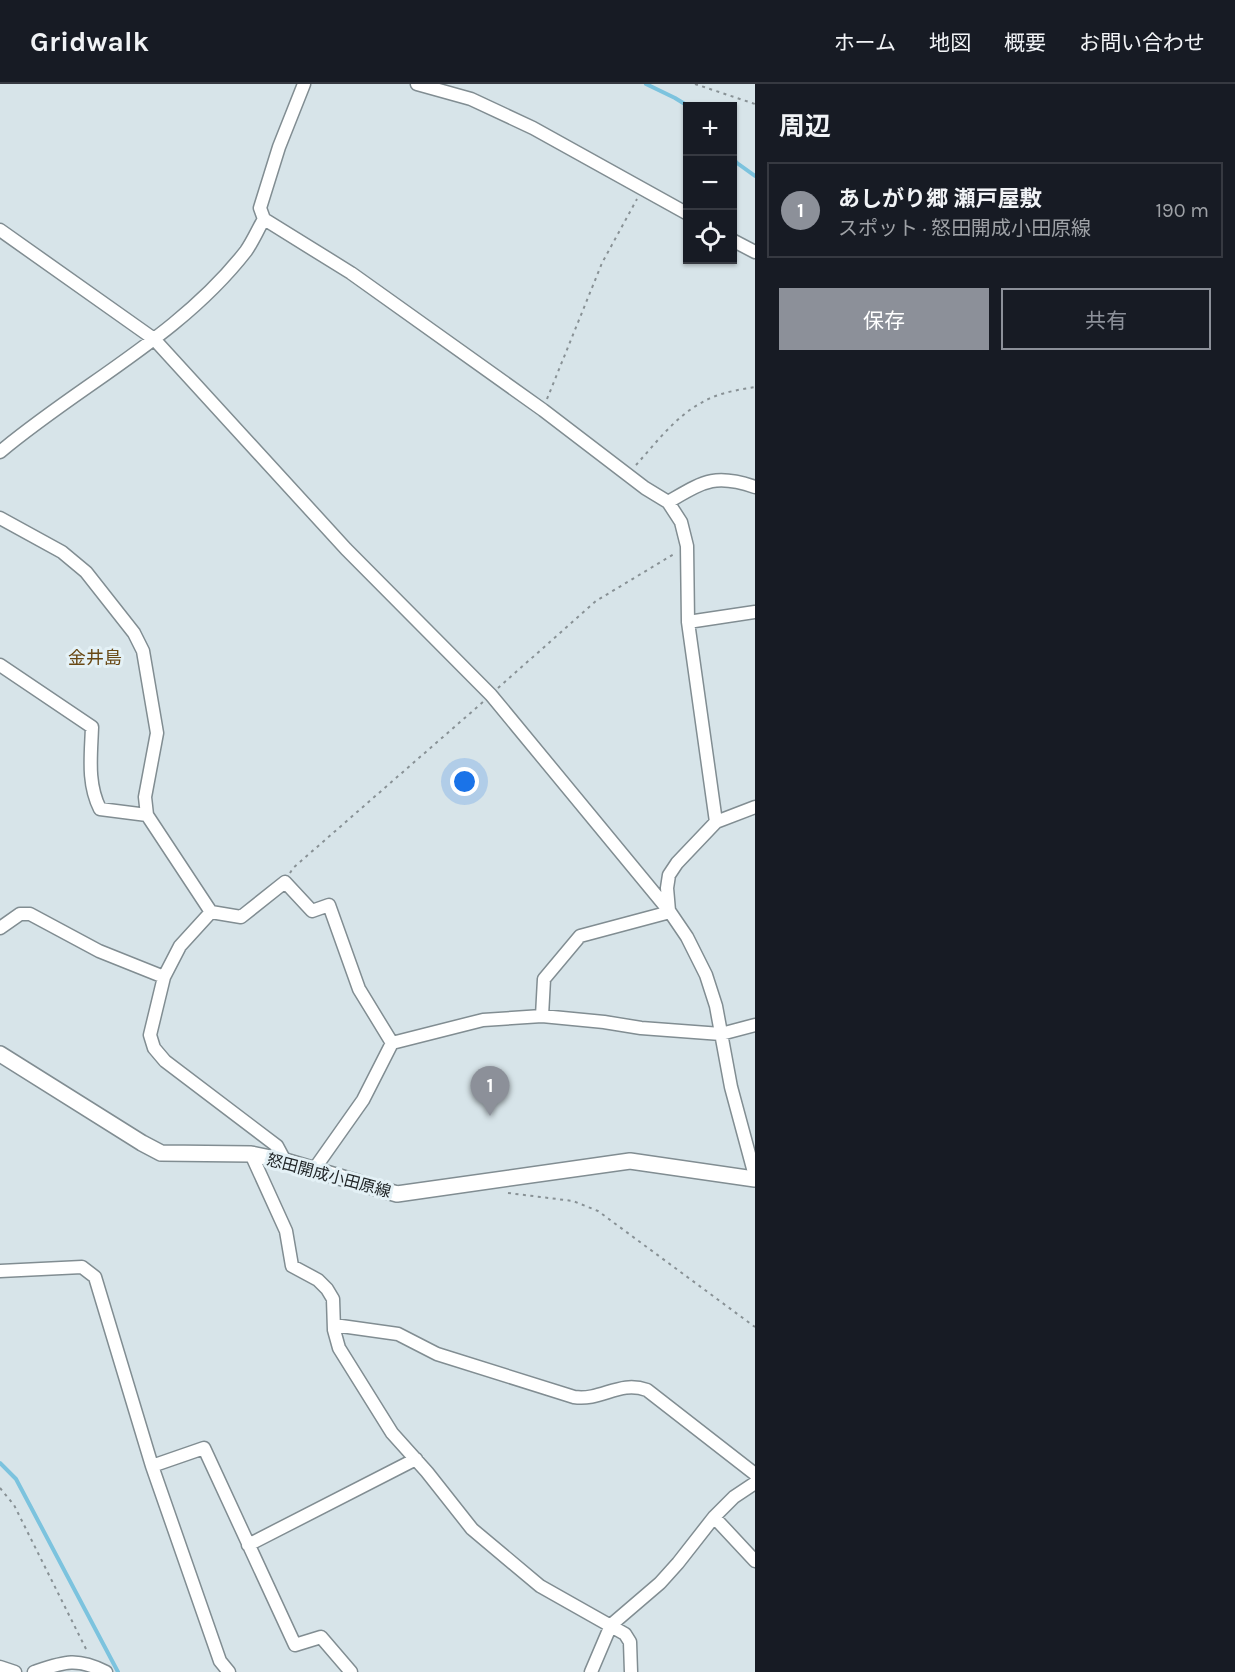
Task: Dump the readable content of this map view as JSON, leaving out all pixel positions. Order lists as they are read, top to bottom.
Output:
{
  "streets": {
    "main road": ["怒田開成小田原線"]
  },
  "districts": ["金井島"],
  "page": {
    "header": "Gridwalk",
    "nav": [
      "ホーム",
      "地図",
      "概要",
      "お問い合わせ"
    ],
    "heading": "周辺",
    "map_buttons": ["+", "−"],
    "list": [
      {
        "mark": "1",
        "name": "あしがり郷 瀬戸屋敷",
        "note": "スポット · 怒田開成小田原線",
        "value": "190 m"
      }
    ],
    "buttons": ["保存", "共有"],
    "pins": "1"
  }
}
